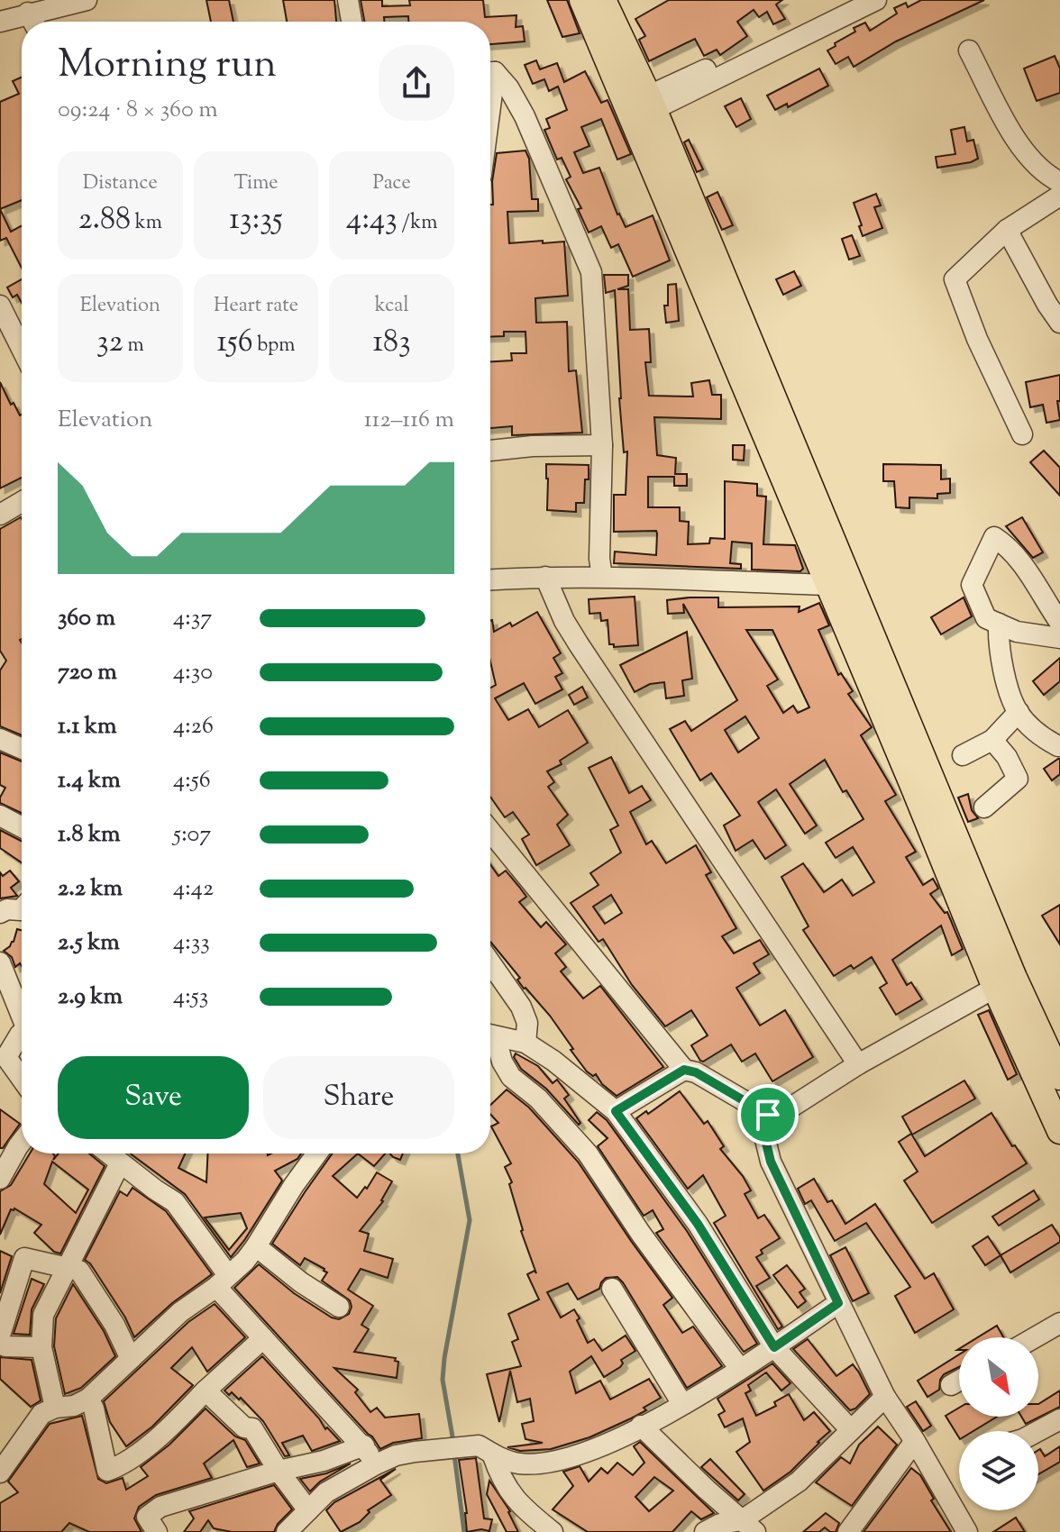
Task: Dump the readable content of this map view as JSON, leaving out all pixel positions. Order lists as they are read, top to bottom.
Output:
{
  "north": "bottom right",
  "page": {
    "heading": ["Morning run", "09:24 · 8 × 360 m"],
    "stats": [
      ["Distance", "2.88 km"],
      ["Time", "13:35"],
      ["Pace", "4:43 /km"],
      ["Elevation", "32 m"],
      ["Heart rate", "156 bpm"],
      ["kcal", "183"]
    ],
    "chart": ["Elevation", "112–116 m"],
    "list": [
      {
        "name": "360 m",
        "note": "4:37"
      },
      {
        "name": "720 m",
        "note": "4:30"
      },
      {
        "name": "1.1 km",
        "note": "4:26"
      },
      {
        "name": "1.4 km",
        "note": "4:56"
      },
      {
        "name": "1.8 km",
        "note": "5:07"
      },
      {
        "name": "2.2 km",
        "note": "4:42"
      },
      {
        "name": "2.5 km",
        "note": "4:33"
      },
      {
        "name": "2.9 km",
        "note": "4:53"
      }
    ],
    "buttons": ["Save", "Share"]
  }
}
